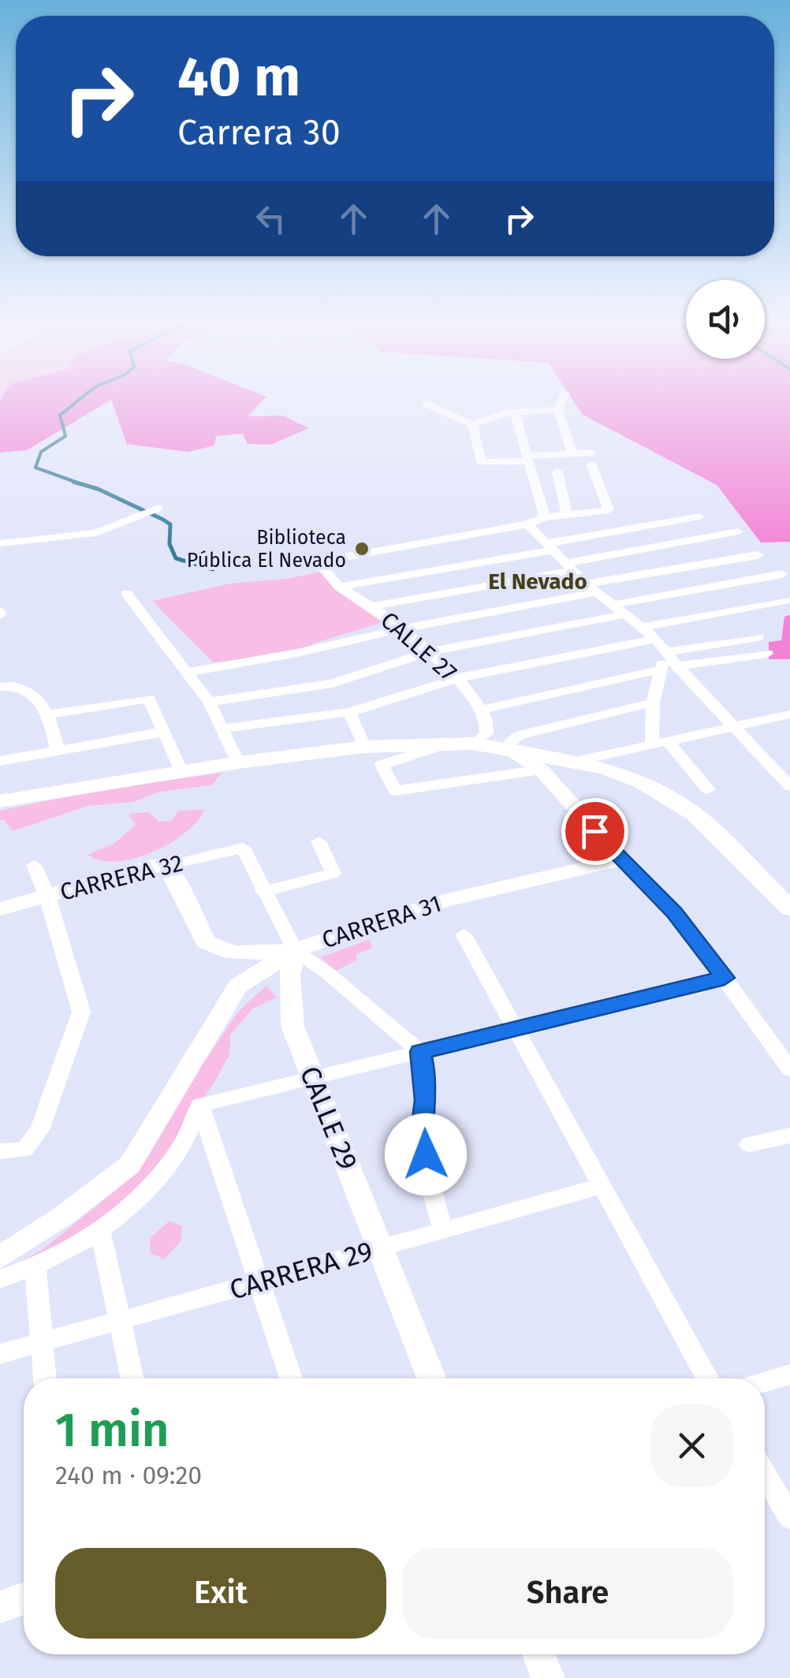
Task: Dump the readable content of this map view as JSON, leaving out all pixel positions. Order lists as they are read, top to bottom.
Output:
{
  "streets": {
    "street": [
      "CALLE 27",
      "CARRERA 32",
      "CARRERA 31",
      "CALLE 29",
      "CARRERA 29"
    ]
  },
  "crossings": [
    ["CARRERA 31", "CALLE 29"],
    ["CALLE 29", "CARRERA 29"]
  ],
  "districts": ["El Nevado"],
  "places": ["Biblioteca Pública El Nevado"],
  "page": {
    "turn": ["40 m", "Carrera 30"],
    "heading": ["1 min", "240 m · 09:20"],
    "buttons": ["Exit", "Share"]
  }
}
